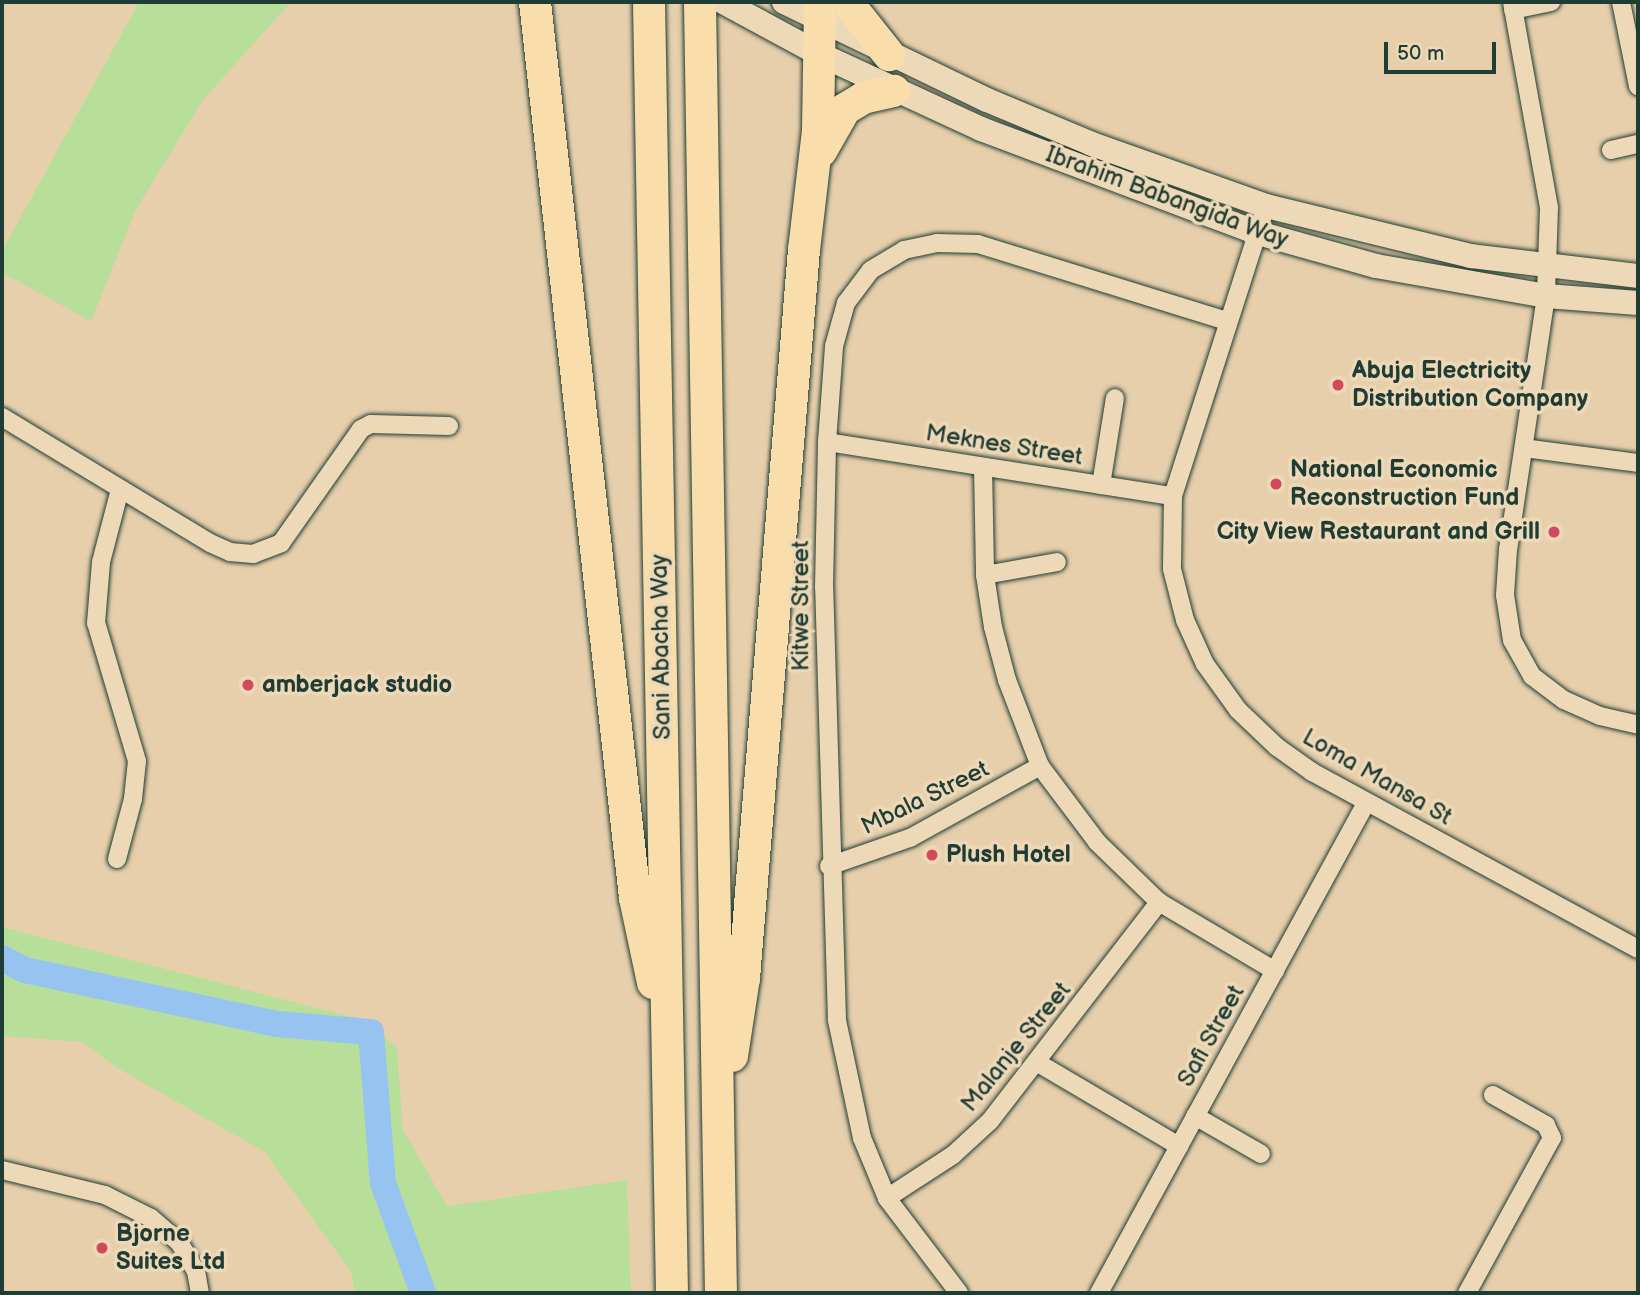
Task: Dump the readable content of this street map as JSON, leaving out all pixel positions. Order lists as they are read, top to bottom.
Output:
{
  "streets": {
    "highway": ["Sani Abacha Way"],
    "main road": ["Ibrahim Babangida Way"],
    "street": [
      "Meknes Street",
      "Kitwe Street",
      "Loma Mansa St",
      "Mbala Street",
      "Safi Street",
      "Malanje Street"
    ]
  },
  "crossings": [
    ["Ibrahim Babangida Way", "Loma Mansa St"],
    ["Meknes Street", "Kitwe Street"],
    ["Meknes Street", "Loma Mansa St"],
    ["Kitwe Street", "Loma Mansa St"],
    ["Kitwe Street", "Mbala Street"],
    ["Kitwe Street", "Malanje Street"],
    ["Loma Mansa St", "Safi Street"]
  ],
  "places": [
    "Abuja Electricity Distribution Company",
    "National Economic Reconstruction Fund",
    "City View Restaurant and Grill",
    "amberjack studio",
    "Plush Hotel",
    "Bjorne Suites Ltd"
  ],
  "scale_bar": "50 m"
}
